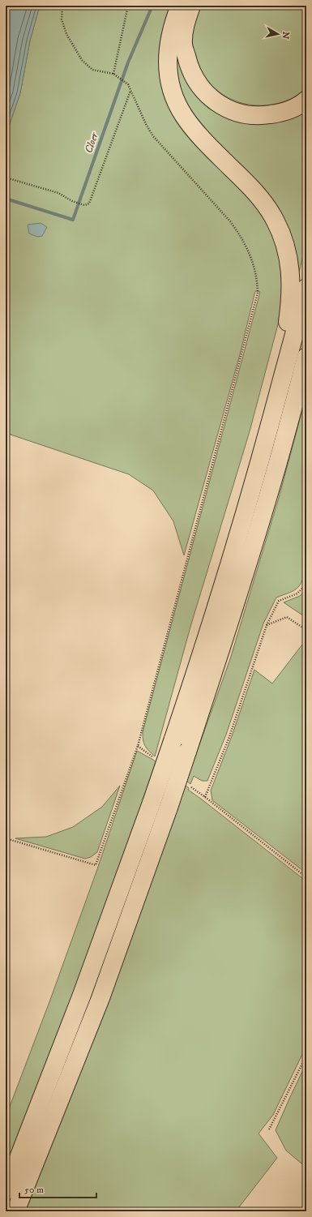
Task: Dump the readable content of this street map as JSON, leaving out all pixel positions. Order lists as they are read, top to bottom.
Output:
{
  "water": ["Cloer"],
  "scale_bar": "50 m",
  "north": "right"
}
